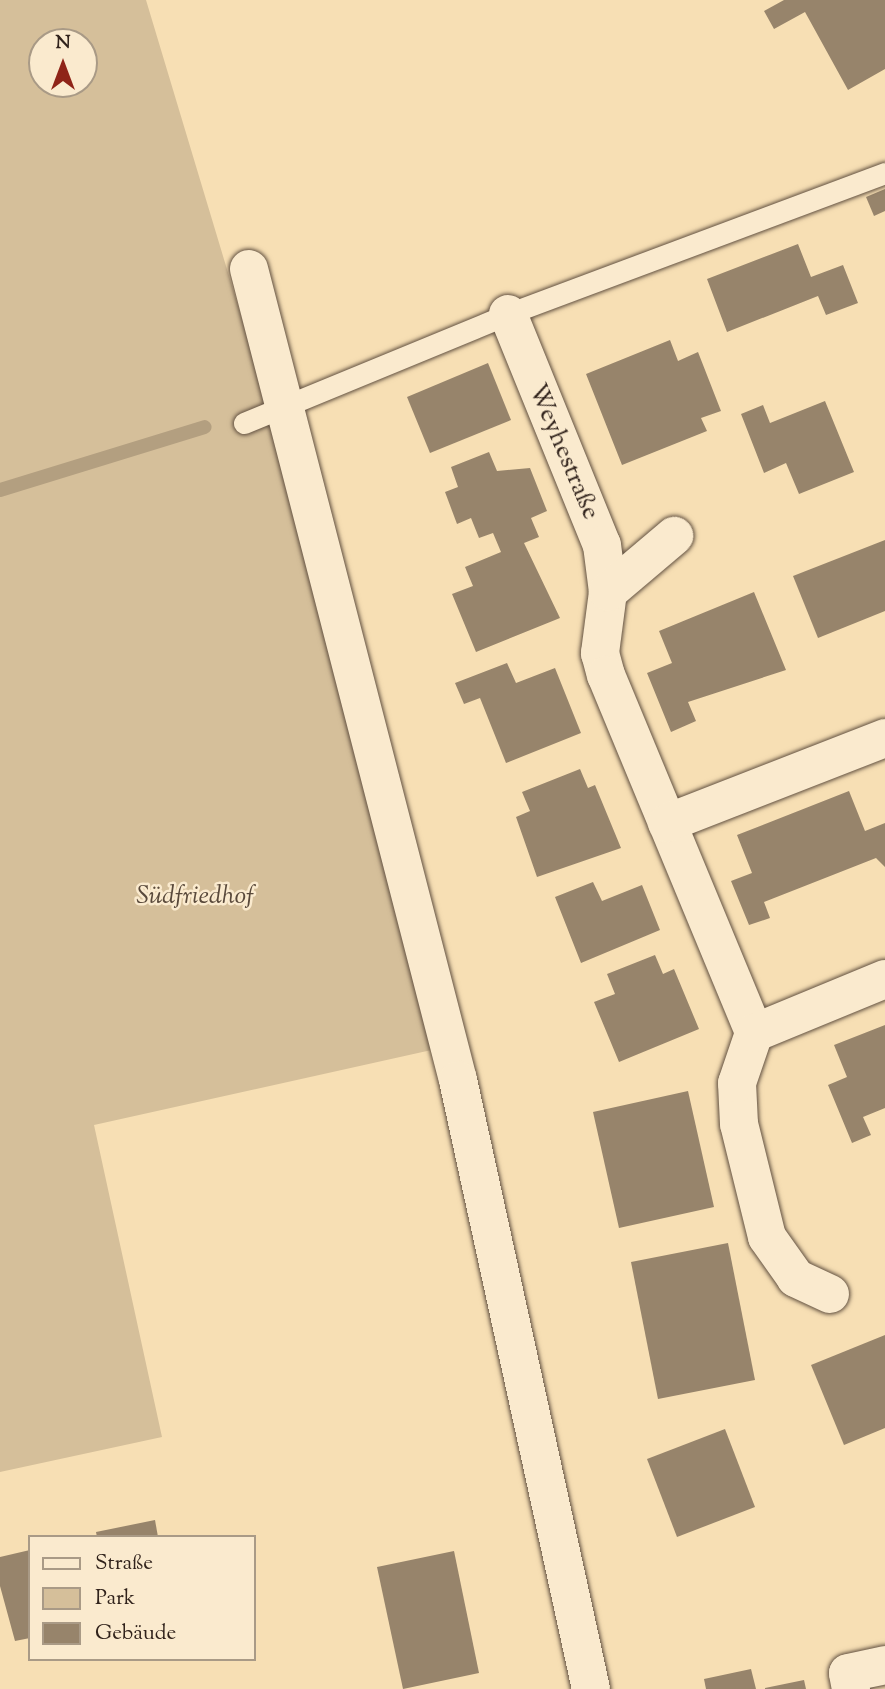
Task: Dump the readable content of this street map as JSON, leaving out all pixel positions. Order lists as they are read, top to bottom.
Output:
{
  "streets": {
    "street": ["Weyhestraße"]
  },
  "parks": ["Südfriedhof"],
  "legend": ["Straße", "Park", "Gebäude"],
  "north": "top"
}
